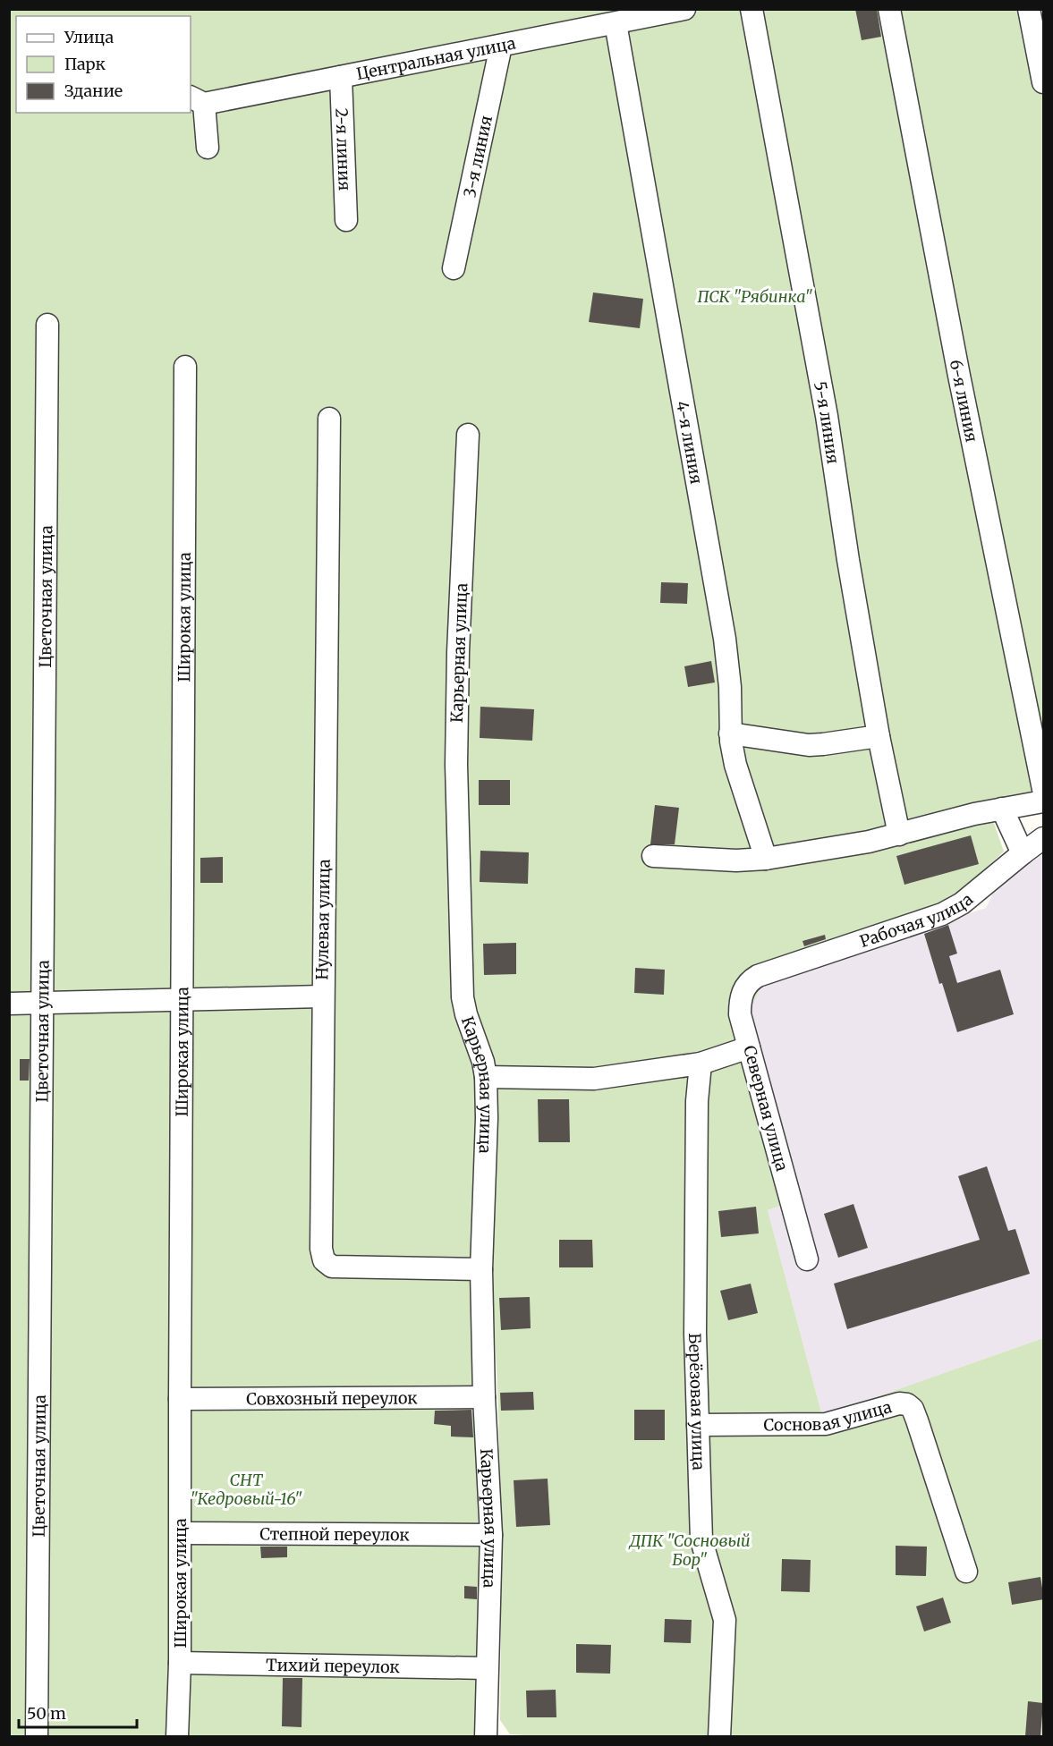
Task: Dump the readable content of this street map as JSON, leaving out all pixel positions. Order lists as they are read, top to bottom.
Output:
{
  "streets": {
    "street": [
      "Центральная улица",
      "2-я линия",
      "3-я линия",
      "6-я линия",
      "5-я линия",
      "4-я линия",
      "Цветочная улица",
      "Широкая улица",
      "Карьерная улица",
      "Рабочая улица",
      "Нулевая улица",
      "Северная улица",
      "Совхозный переулок",
      "Берёзовая улица",
      "Сосновая улица",
      "Степной переулок",
      "Тихий переулок"
    ]
  },
  "crossings": [
    ["Центральная улица", "2-я линия"],
    ["Центральная улица", "3-я линия"],
    ["Центральная улица", "4-я линия"],
    ["Широкая улица", "Совхозный переулок"],
    ["Широкая улица", "Степной переулок"],
    ["Широкая улица", "Тихий переулок"],
    ["Карьерная улица", "Нулевая улица"],
    ["Карьерная улица", "Совхозный переулок"],
    ["Карьерная улица", "Степной переулок"],
    ["Карьерная улица", "Тихий переулок"],
    ["Рабочая улица", "Северная улица"],
    ["Берёзовая улица", "Сосновая улица"]
  ],
  "parks": ["ПСК \"Рябинка\"", "СНТ \"Кедровый-16\"", "ДПК \"Сосновый Бор\""],
  "legend": ["Улица", "Парк", "Здание"],
  "scale_bar": "50 m"
}
